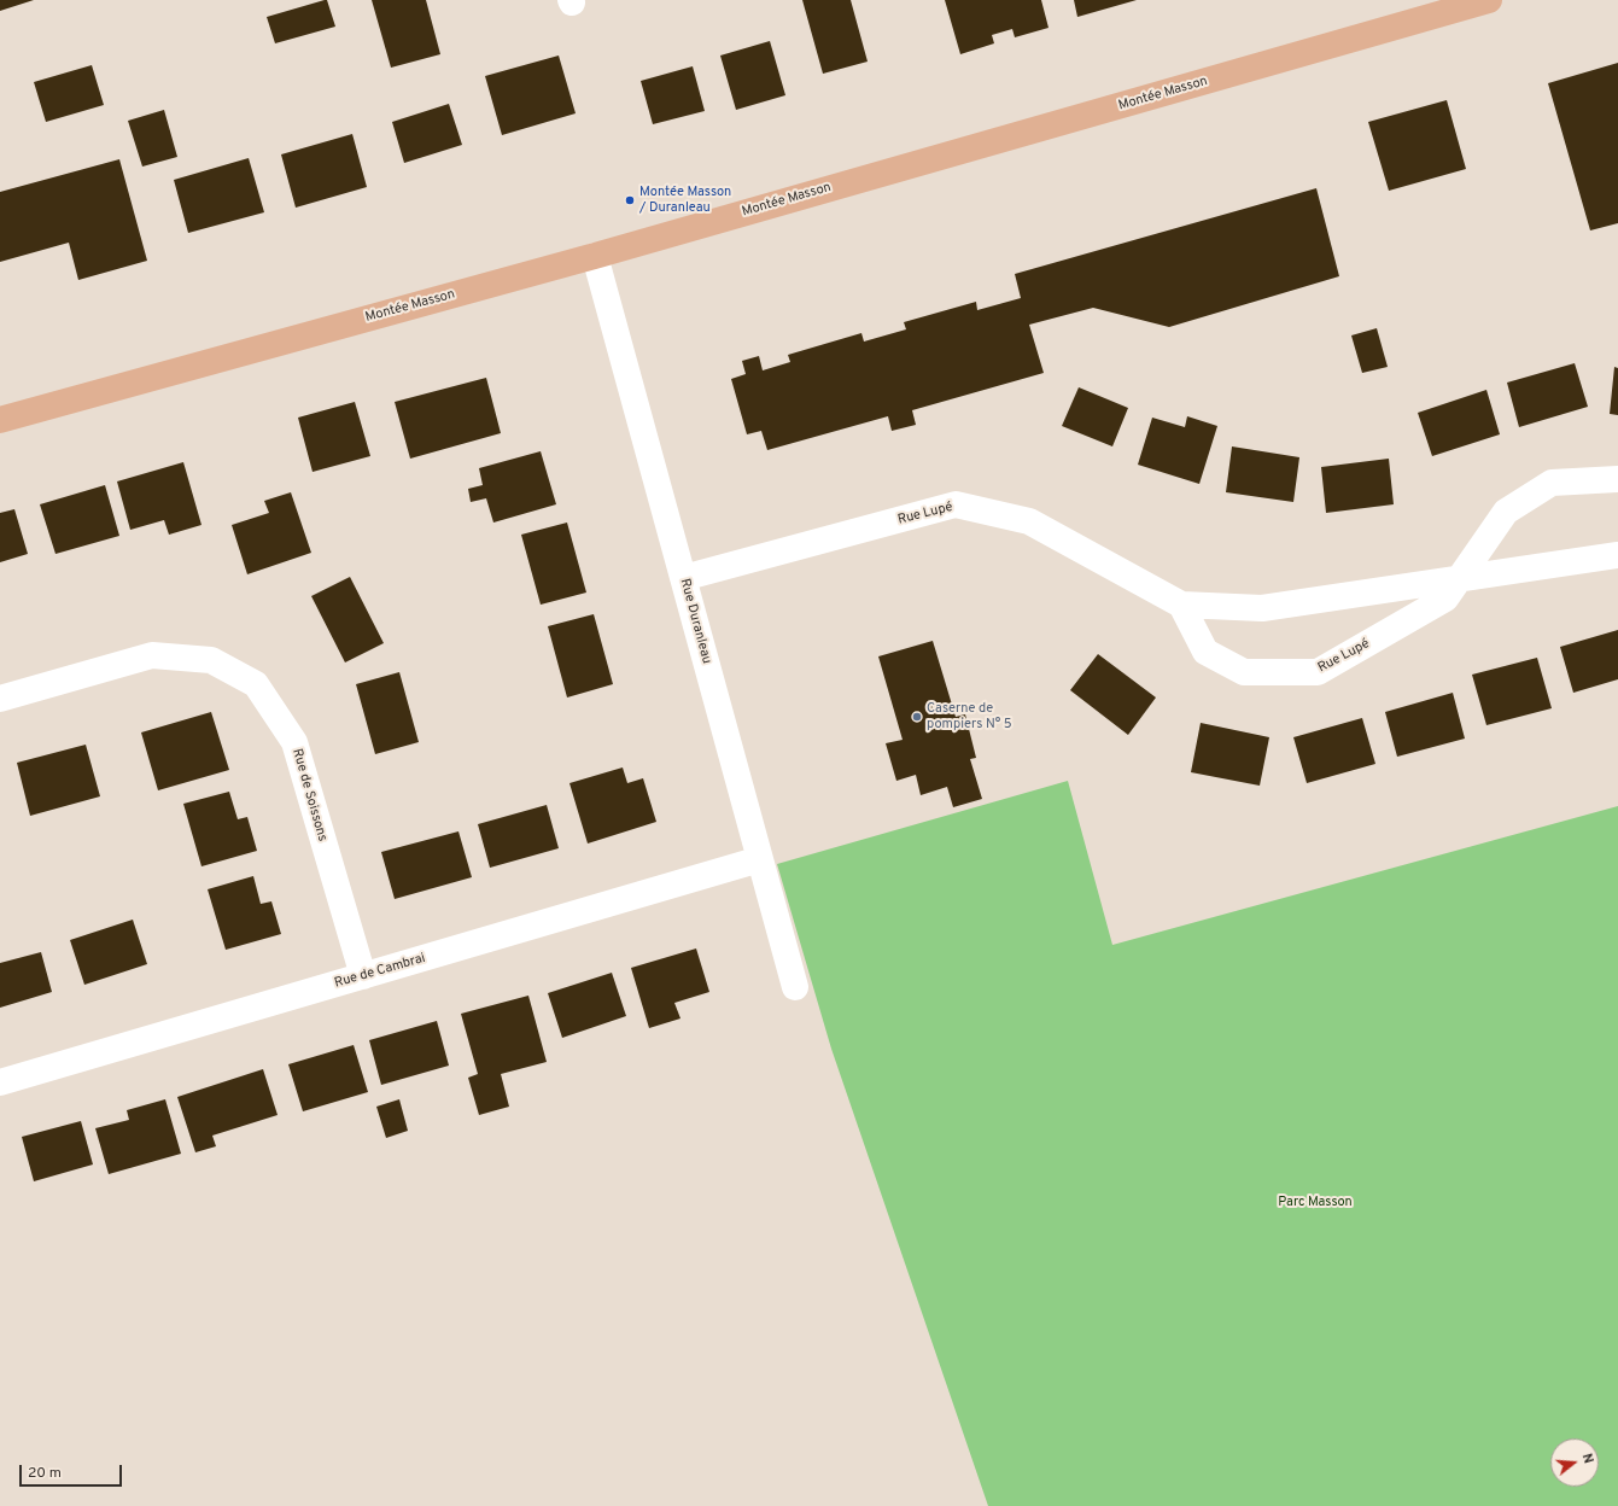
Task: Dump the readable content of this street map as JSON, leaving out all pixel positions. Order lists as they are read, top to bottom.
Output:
{
  "streets": {
    "main road": ["Montée Masson"],
    "street": [
      "Rue Lupé",
      "Rue Duranleau",
      "Rue de Soissons",
      "Rue de Cambrai"
    ]
  },
  "crossings": [
    ["Montée Masson", "Rue Duranleau"],
    ["Rue Lupé", "Rue Duranleau"],
    ["Rue Duranleau", "Rue de Cambrai"],
    ["Rue de Soissons", "Rue de Cambrai"]
  ],
  "parks": ["Parc Masson"],
  "places": ["Montée Masson / Duranleau", "Caserne de pompiers N° 5"],
  "scale_bar": "20 m",
  "north": "right"
}
